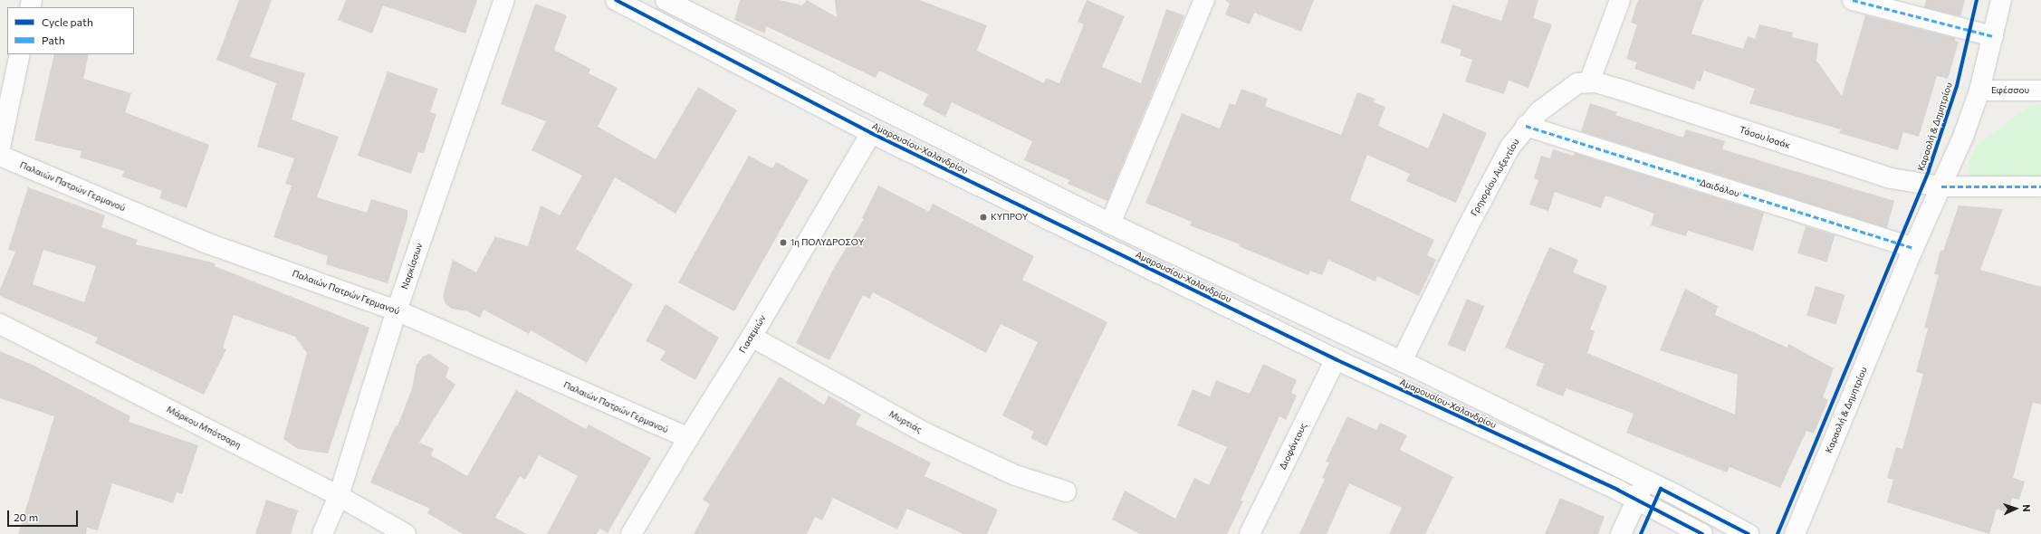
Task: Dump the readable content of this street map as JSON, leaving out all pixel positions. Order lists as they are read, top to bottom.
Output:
{
  "streets": {
    "street": [
      "Εφέσσου",
      "Καραολή & Δημητρίου",
      "Τάσου Ισαάκ",
      "Αμαρουσίου-Χαλανδρίου",
      "Γρηγορίου Αυξεντίου",
      "Παλαιών Πατρών Γερμανού",
      "Δαιδάλου",
      "Ναρκίσσων",
      "Γιασεμιών",
      "Μυρτιάς",
      "Μάρκου Μπότσαρη",
      "Διοφάντους"
    ]
  },
  "crossings": [
    ["Εφέσσου", "Καραολή & Δημητρίου"],
    ["Καραολή & Δημητρίου", "Τάσου Ισαάκ"],
    ["Καραολή & Δημητρίου", "Δαιδάλου"],
    ["Τάσου Ισαάκ", "Γρηγορίου Αυξεντίου"],
    ["Αμαρουσίου-Χαλανδρίου", "Γρηγορίου Αυξεντίου"],
    ["Αμαρουσίου-Χαλανδρίου", "Γιασεμιών"],
    ["Αμαρουσίου-Χαλανδρίου", "Διοφάντους"],
    ["Γρηγορίου Αυξεντίου", "Δαιδάλου"],
    ["Παλαιών Πατρών Γερμανού", "Ναρκίσσων"],
    ["Παλαιών Πατρών Γερμανού", "Γιασεμιών"],
    ["Ναρκίσσων", "Μάρκου Μπότσαρη"],
    ["Γιασεμιών", "Μυρτιάς"]
  ],
  "places": ["ΚΥΠΡΟΥ", "1η ΠΟΛΥΔΡΟΣΟΥ"],
  "legend": ["Cycle path", "Path"],
  "scale_bar": "20 m",
  "north": "right"
}
